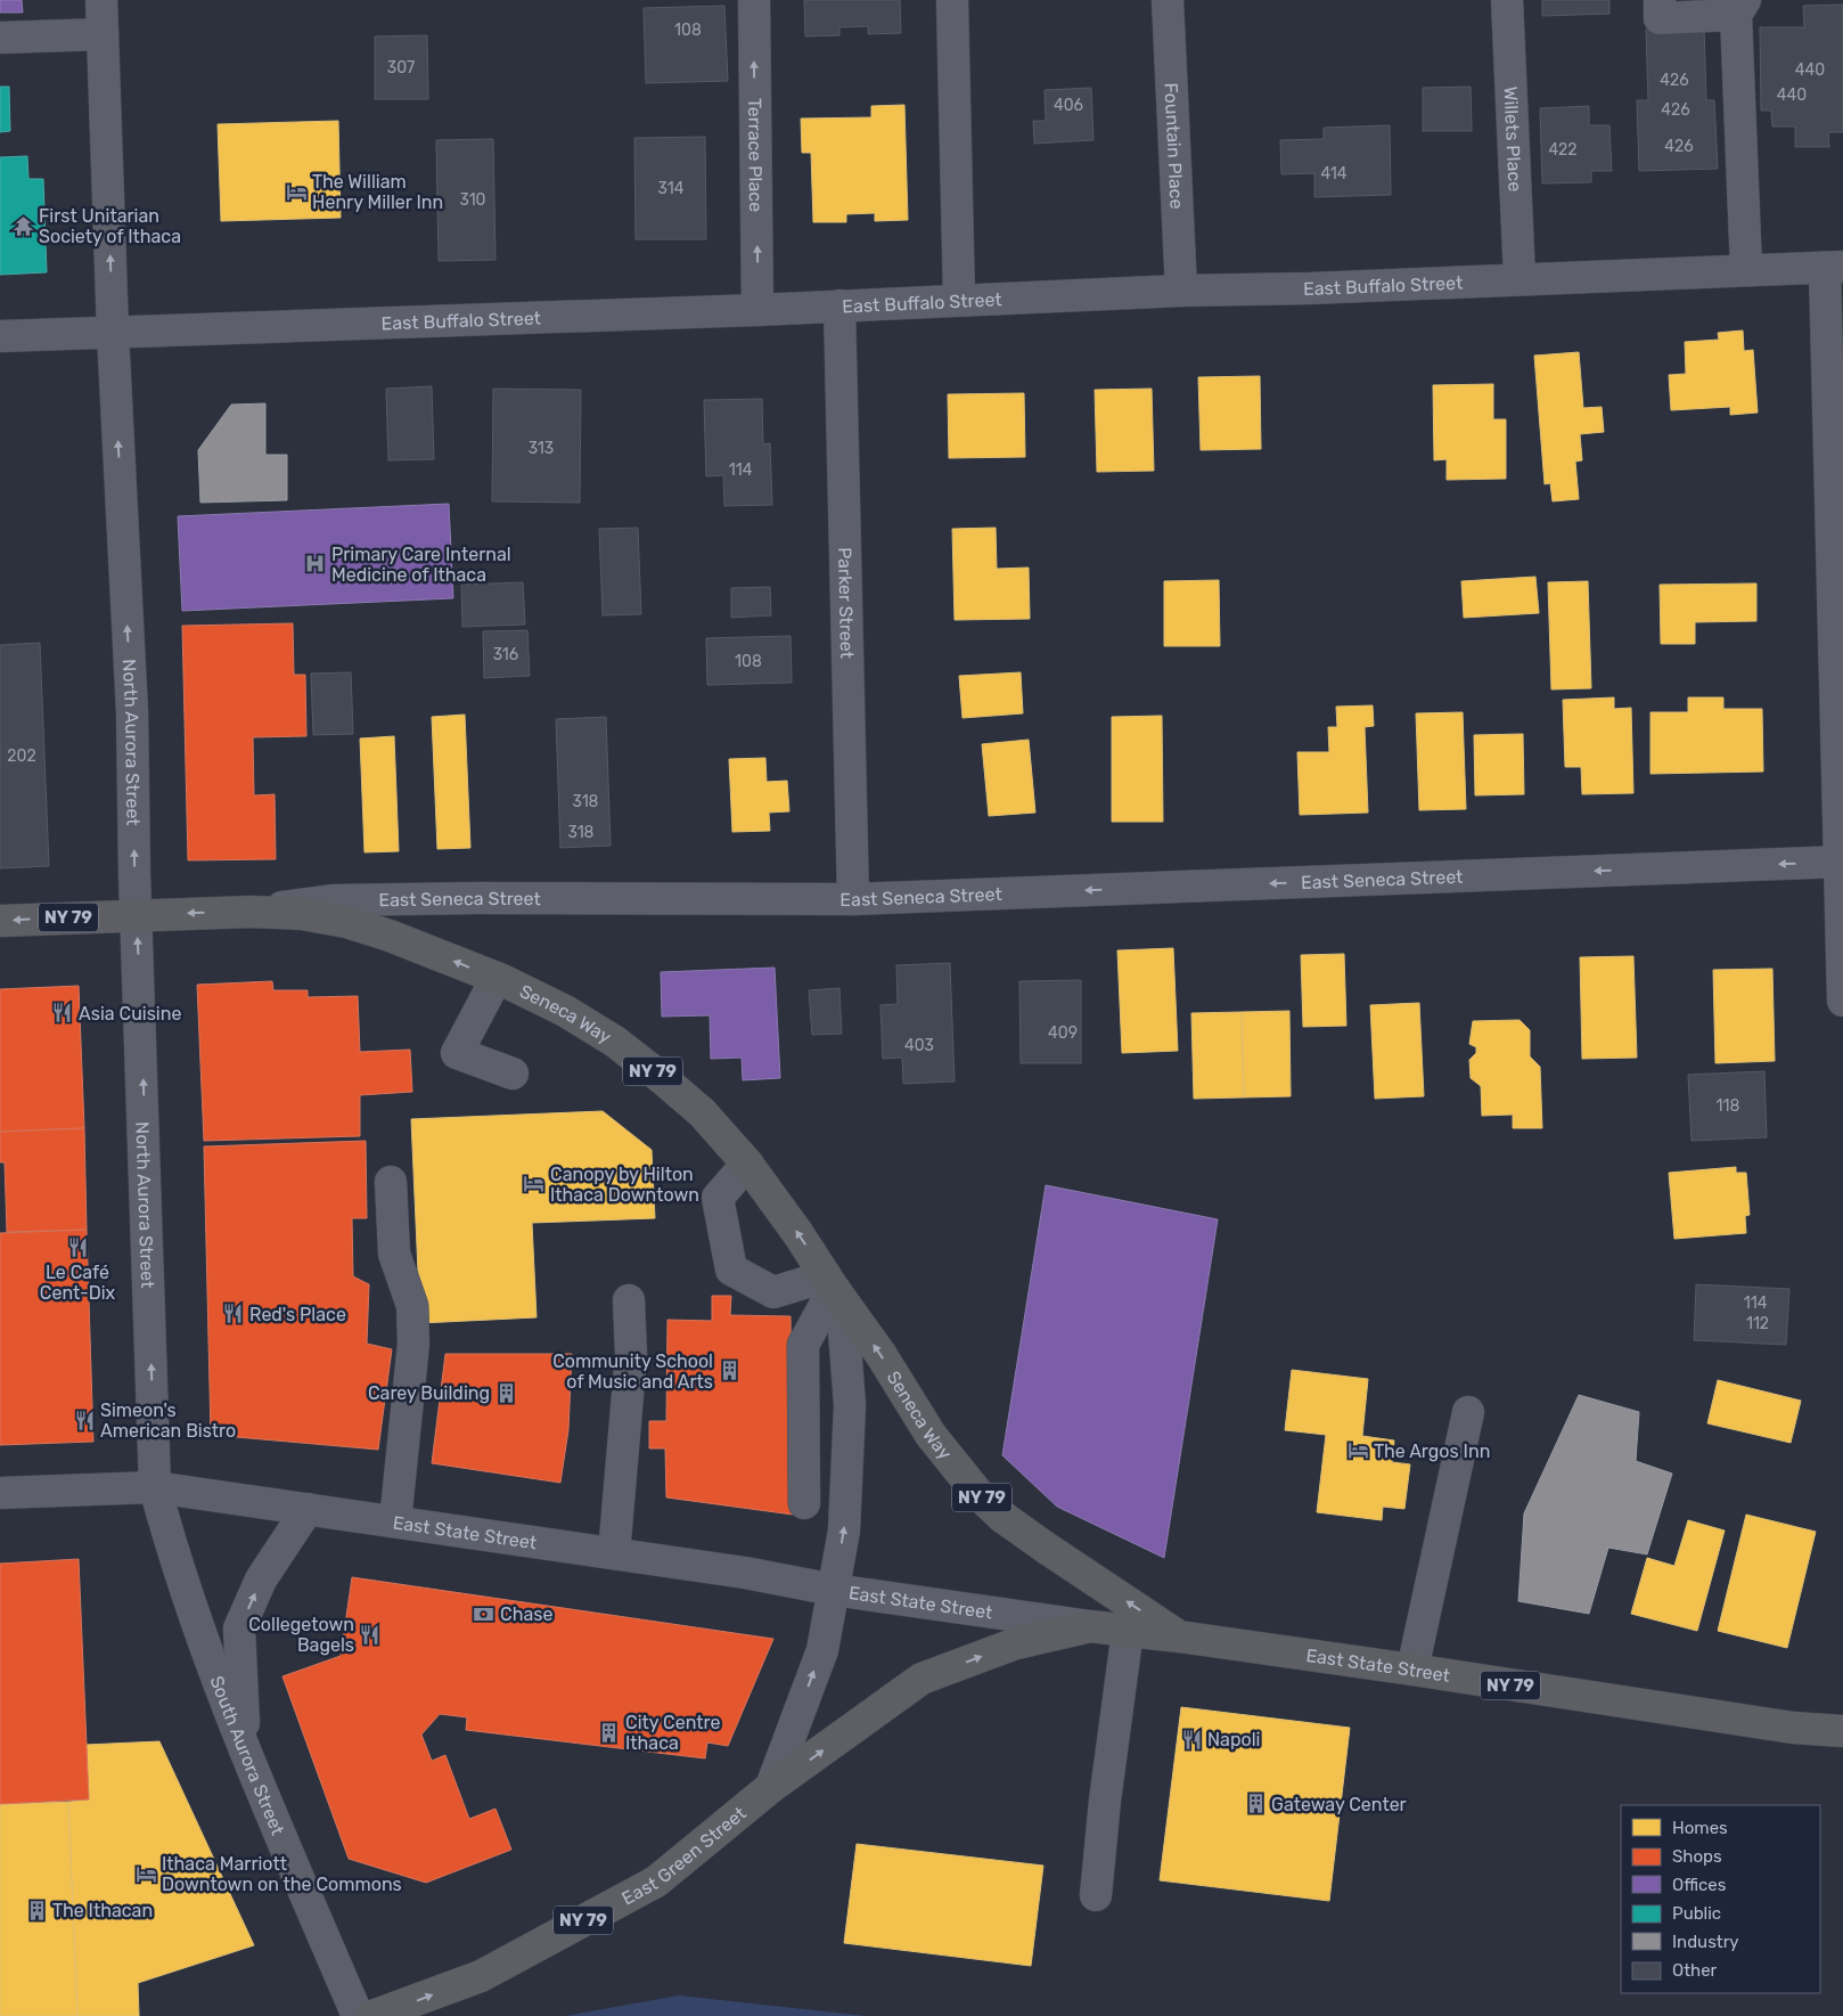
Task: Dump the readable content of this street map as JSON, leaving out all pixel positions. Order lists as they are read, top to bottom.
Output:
{
  "streets": {
    "highway": [
      "East Seneca Street",
      "NY 79",
      "Seneca Way",
      "East State Street",
      "East Green Street"
    ],
    "street": [
      "Willets Place",
      "Fountain Place",
      "Terrace Place",
      "East Buffalo Street",
      "Parker Street",
      "North Aurora Street",
      "South Aurora Street"
    ]
  },
  "crossings": [
    ["Willets Place", "East Buffalo Street"],
    ["Fountain Place", "East Buffalo Street"],
    ["Terrace Place", "East Buffalo Street"],
    ["East Buffalo Street", "Parker Street"],
    ["East Buffalo Street", "North Aurora Street"],
    ["Parker Street", "East Seneca Street"],
    ["North Aurora Street", "East Seneca Street"],
    ["North Aurora Street", "East State Street"],
    ["North Aurora Street", "South Aurora Street"],
    ["East Seneca Street", "Seneca Way"],
    ["NY 79", "Seneca Way"],
    ["NY 79", "East State Street"],
    ["NY 79", "East Green Street"],
    ["Seneca Way", "East State Street"],
    ["East State Street", "South Aurora Street"],
    ["East State Street", "East Green Street"]
  ],
  "one_way": [
    "North Aurora Street",
    "East Seneca Street",
    "Seneca Way",
    "East Green Street"
  ],
  "places": {
    "hotel": [
      "The William Henry Miller Inn",
      "Canopy by Hilton Ithaca Downtown",
      "The Argos Inn",
      "Ithaca Marriott Downtown on the Commons"
    ],
    "temple": ["First Unitarian Society of Ithaca"],
    "hospital": ["Primary Care Internal Medicine of Ithaca"],
    "restaurant": [
      "Asia Cuisine",
      "Le Café Cent-Dix",
      "Red's Place",
      "Simeon's American Bistro",
      "Collegetown Bagels",
      "Napoli"
    ],
    "building": [
      "Community School of Music and Arts",
      "Carey Building",
      "City Centre Ithaca",
      "Gateway Center",
      "The Ithacan"
    ],
    "bank": ["Chase"]
  },
  "house_numbers": [
    "108",
    "307",
    "440",
    "426",
    "440",
    "406",
    "426",
    "426",
    "422",
    "414",
    "314",
    "310",
    "313",
    "114",
    "316",
    "108",
    "202",
    "318",
    "318",
    "409",
    "403",
    "118",
    "114",
    "112"
  ],
  "legend": [
    "Homes",
    "Shops",
    "Offices",
    "Public",
    "Industry",
    "Other"
  ]
}
